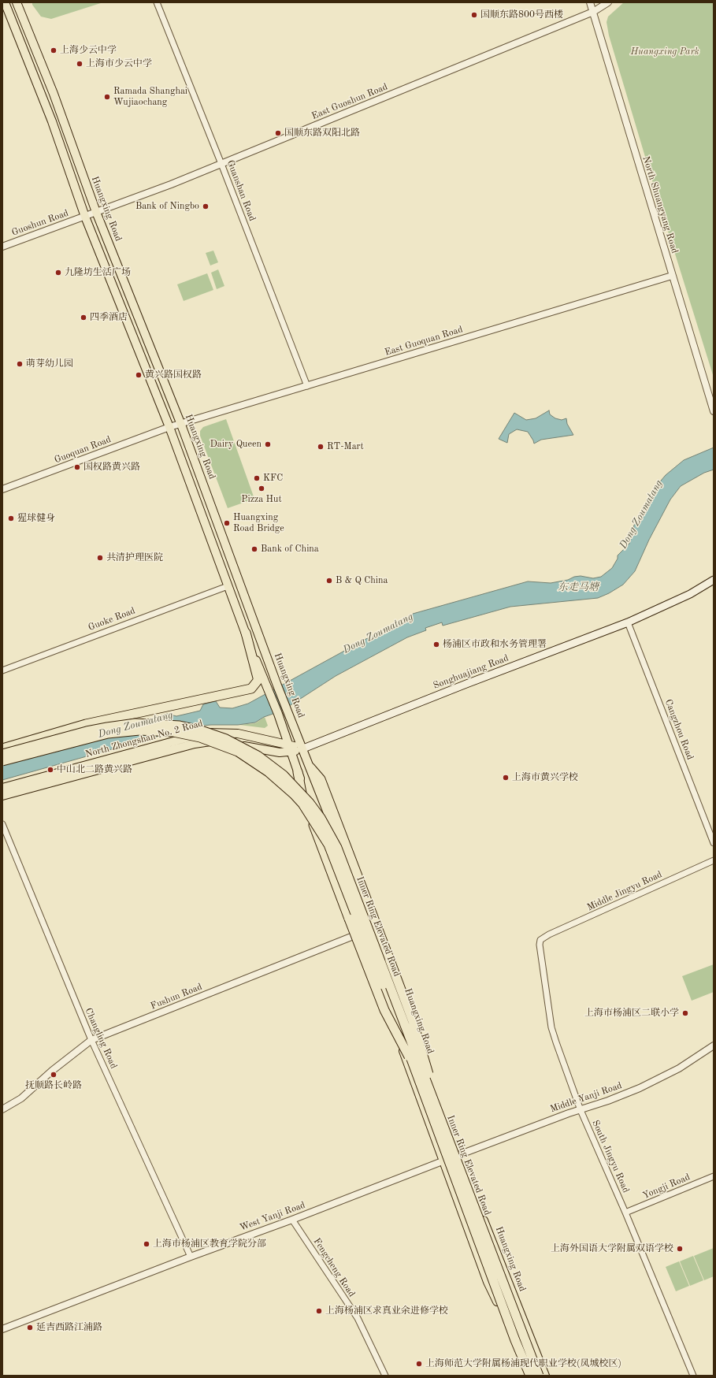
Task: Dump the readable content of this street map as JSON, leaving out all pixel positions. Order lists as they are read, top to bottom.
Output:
{
  "streets": {
    "highway": ["Inner Ring Elevated Road"],
    "main road": ["Huangxing Road", "Songhuajiang Road", "North Zhongshan No. 2 Road"],
    "street": [
      "East Guoshun Road",
      "Guanshan Road",
      "North Shuangyang Road",
      "Guoshun Road",
      "East Guoquan Road",
      "Guoquan Road",
      "Guoke Road",
      "Cangzhou Road",
      "Middle Jingyu Road",
      "Fushun Road",
      "Changling Road",
      "Middle Yanji Road",
      "South Jingyu Road",
      "Yongji Road",
      "West Yanji Road",
      "Fengcheng Road"
    ]
  },
  "crossings": [
    ["East Guoshun Road", "Guanshan Road"],
    ["East Guoshun Road", "North Shuangyang Road"],
    ["East Guoshun Road", "Huangxing Road"],
    ["East Guoshun Road", "Guoshun Road"],
    ["Guanshan Road", "East Guoquan Road"],
    ["North Shuangyang Road", "East Guoquan Road"],
    ["Huangxing Road", "Guoshun Road"],
    ["Huangxing Road", "East Guoquan Road"],
    ["Huangxing Road", "Guoquan Road"],
    ["Huangxing Road", "Songhuajiang Road"],
    ["Huangxing Road", "North Zhongshan No. 2 Road"],
    ["Huangxing Road", "Fushun Road"],
    ["Huangxing Road", "Middle Yanji Road"],
    ["East Guoquan Road", "Guoquan Road"],
    ["Songhuajiang Road", "Cangzhou Road"],
    ["Songhuajiang Road", "North Zhongshan No. 2 Road"],
    ["Middle Jingyu Road", "South Jingyu Road"],
    ["Fushun Road", "Changling Road"],
    ["Changling Road", "West Yanji Road"],
    ["Middle Yanji Road", "South Jingyu Road"],
    ["Middle Yanji Road", "West Yanji Road"],
    ["South Jingyu Road", "Yongji Road"],
    ["West Yanji Road", "Fengcheng Road"]
  ],
  "water": ["Dong Zoumatang", "东走马塘"],
  "parks": ["Huangxing Park"],
  "places": [
    "国顺东路800号西楼",
    "上海少云中学",
    "上海市少云中学",
    "Ramada Shanghai Wujiaochang",
    "国顺东路双阳北路",
    "Bank of Ningbo",
    "九隆坊生活广场",
    "四季酒店",
    "萌芽幼儿园",
    "黄兴路国权路",
    "Dairy Queen",
    "RT-Mart",
    "国权路黄兴路",
    "KFC",
    "Pizza Hut",
    "猩球健身",
    "Huangxing Road Bridge",
    "Bank of China",
    "共清护理医院",
    "B & Q China",
    "杨浦区市政和水务管理署",
    "中山北二路黄兴路",
    "上海市黄兴学校",
    "上海市杨浦区二联小学",
    "抚顺路长岭路",
    "上海市杨浦区教育学院分部",
    "上海外国语大学附属双语学校",
    "上海杨浦区求真业余进修学校",
    "延吉西路江浦路",
    "上海师范大学附属杨浦现代职业学校(凤城校区)"
  ]
}
